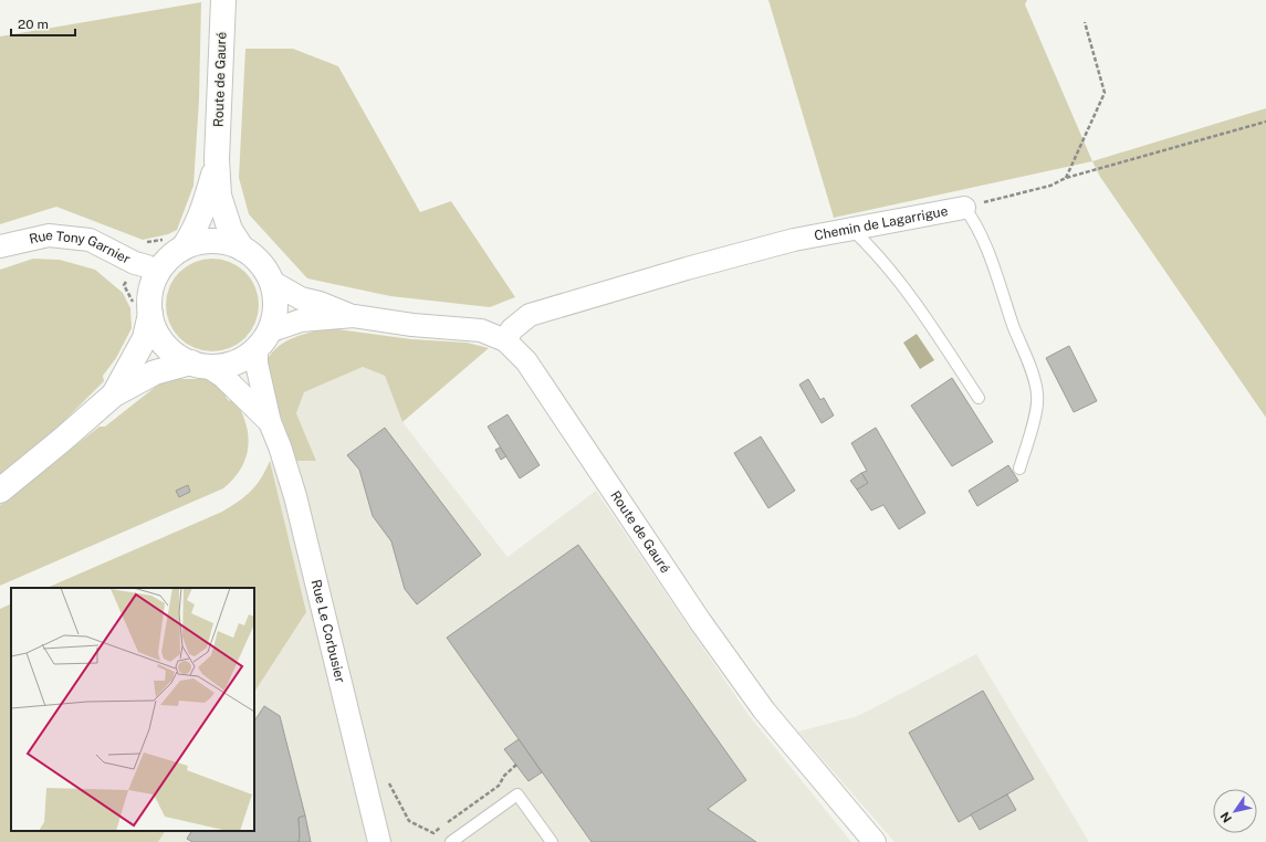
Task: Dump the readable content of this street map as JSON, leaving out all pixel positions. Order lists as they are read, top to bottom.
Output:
{
  "streets": {
    "street": [
      "Route de Gauré",
      "Chemin de Lagarrigue",
      "Rue Tony Garnier",
      "Rue Le Corbusier"
    ]
  },
  "crossings": [
    ["Route de Gauré", "Chemin de Lagarrigue"],
    ["Route de Gauré", "Rue Tony Garnier"],
    ["Route de Gauré", "Rue Le Corbusier"],
    ["Rue Tony Garnier", "Rue Le Corbusier"]
  ],
  "scale_bar": "20 m",
  "north": "bottom left"
}
